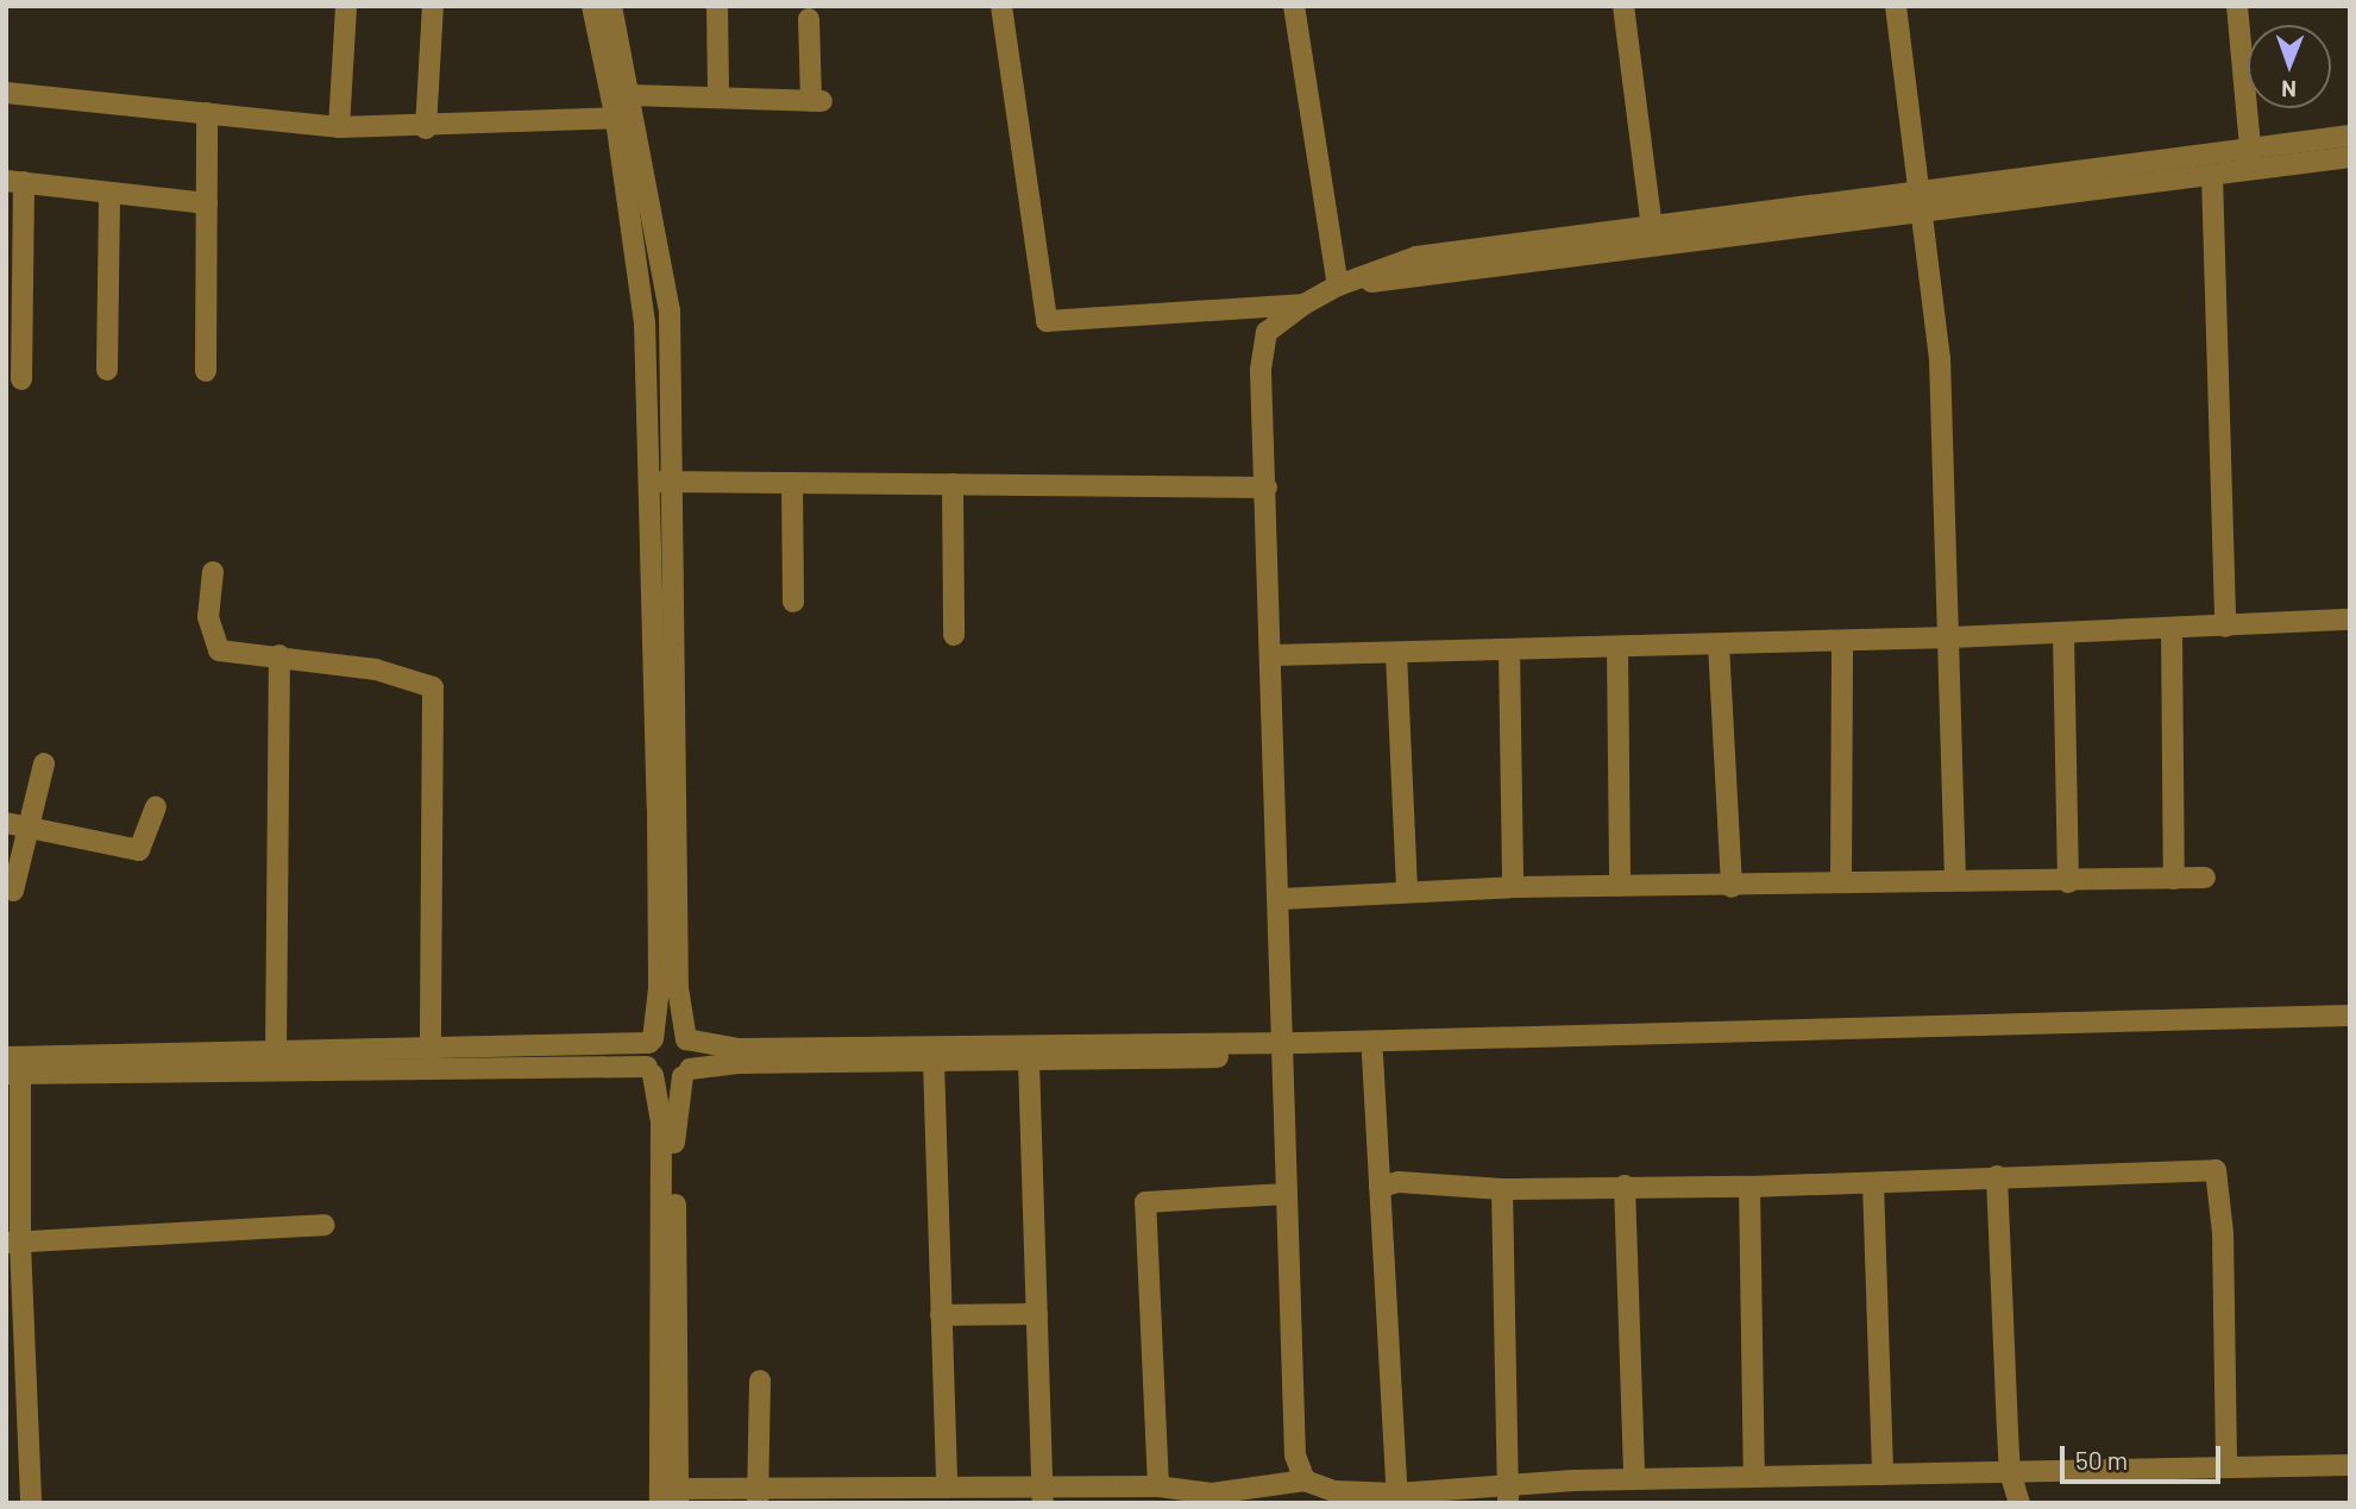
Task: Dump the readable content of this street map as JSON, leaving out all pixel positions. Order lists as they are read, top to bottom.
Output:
{
  "scale_bar": "50 m",
  "north": "bottom"
}
